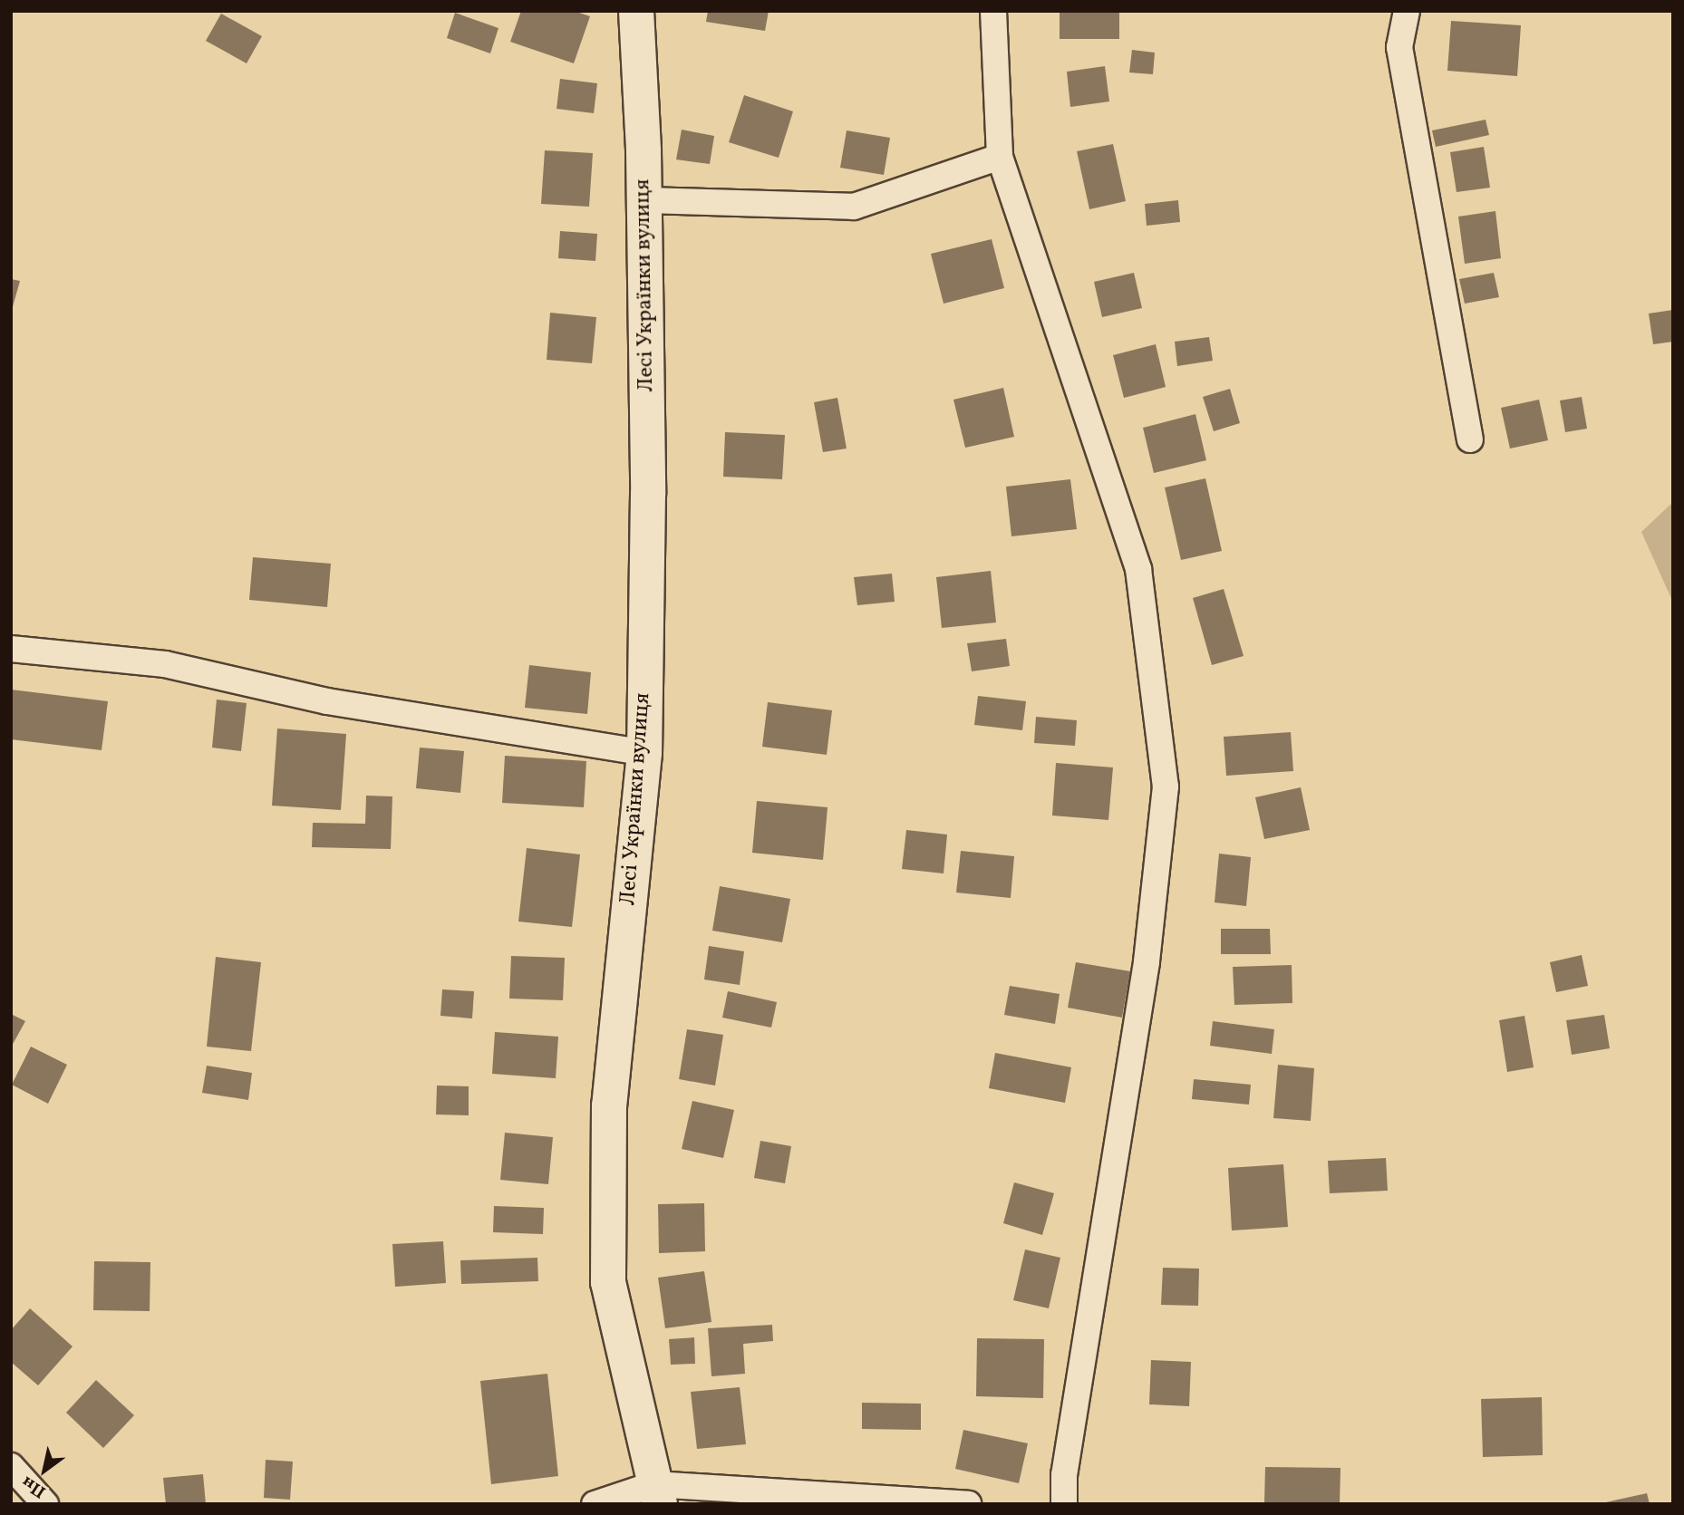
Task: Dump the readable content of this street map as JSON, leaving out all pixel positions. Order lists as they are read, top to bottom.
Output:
{
  "streets": {
    "street": ["Лесі Українки вулиця"]
  },
  "north": "bottom left"
}
